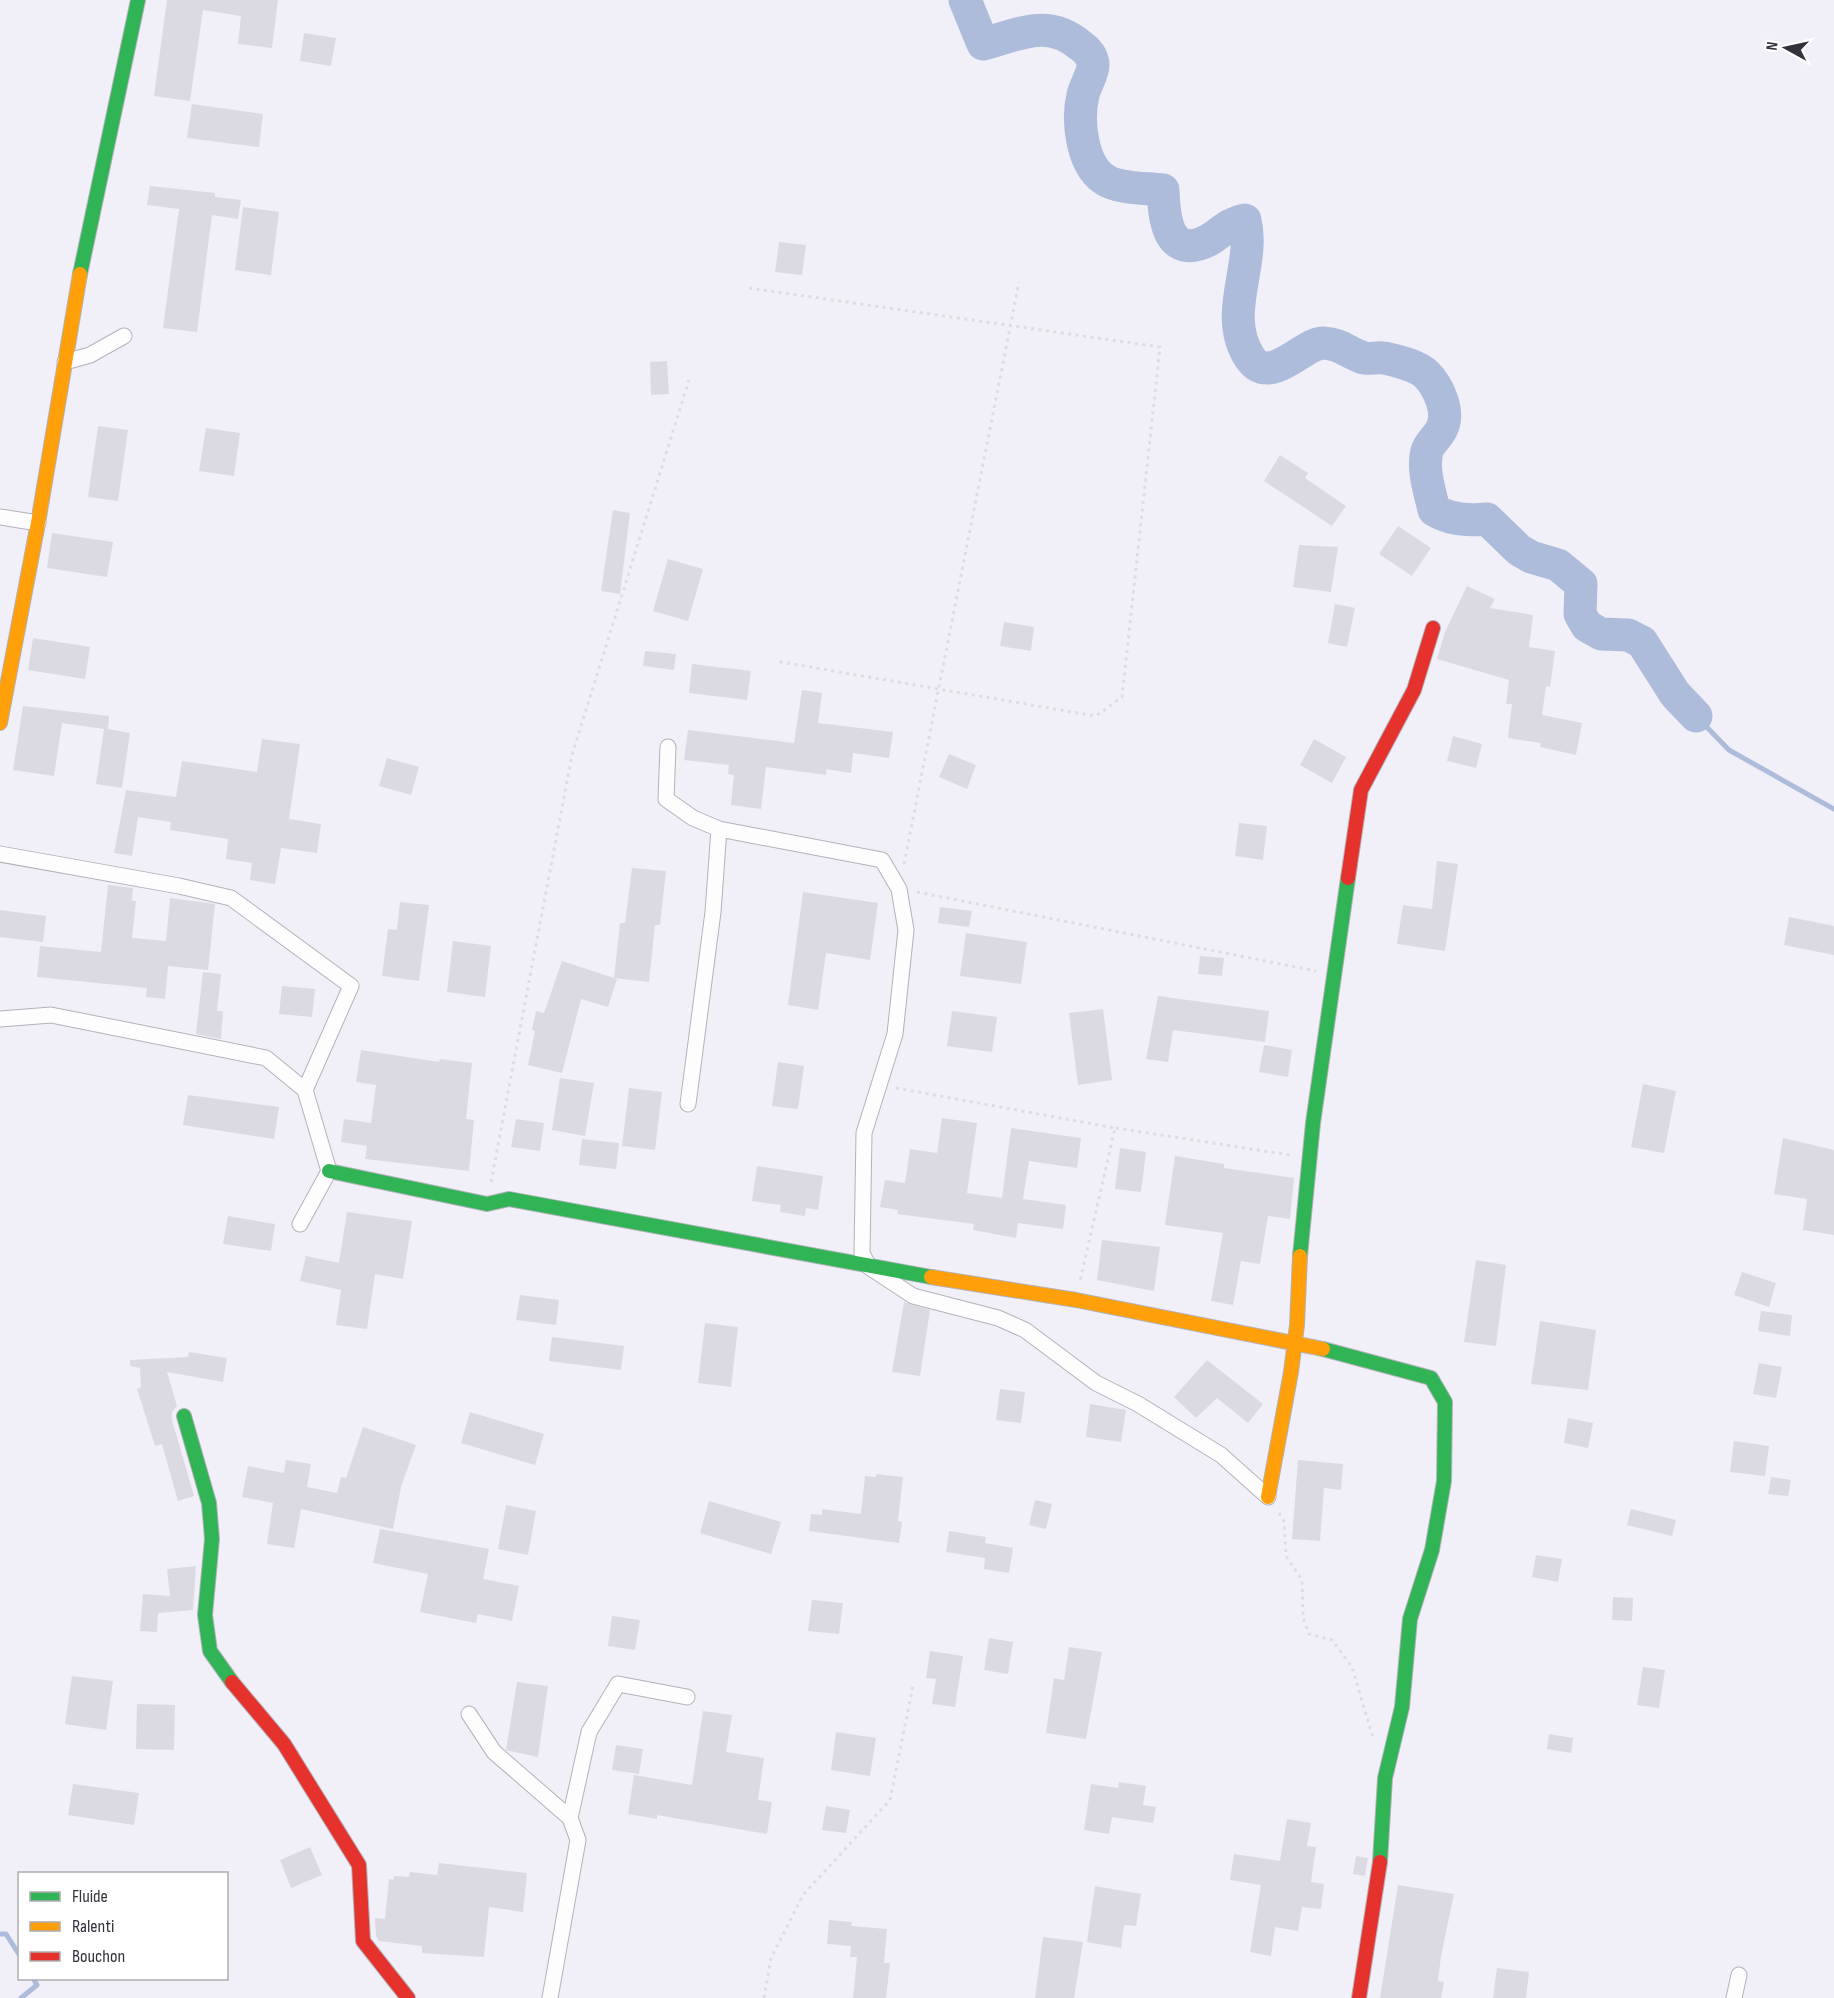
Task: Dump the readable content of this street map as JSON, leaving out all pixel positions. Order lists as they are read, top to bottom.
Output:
{
  "legend": ["Fluide", "Ralenti", "Bouchon"],
  "north": "left"
}
